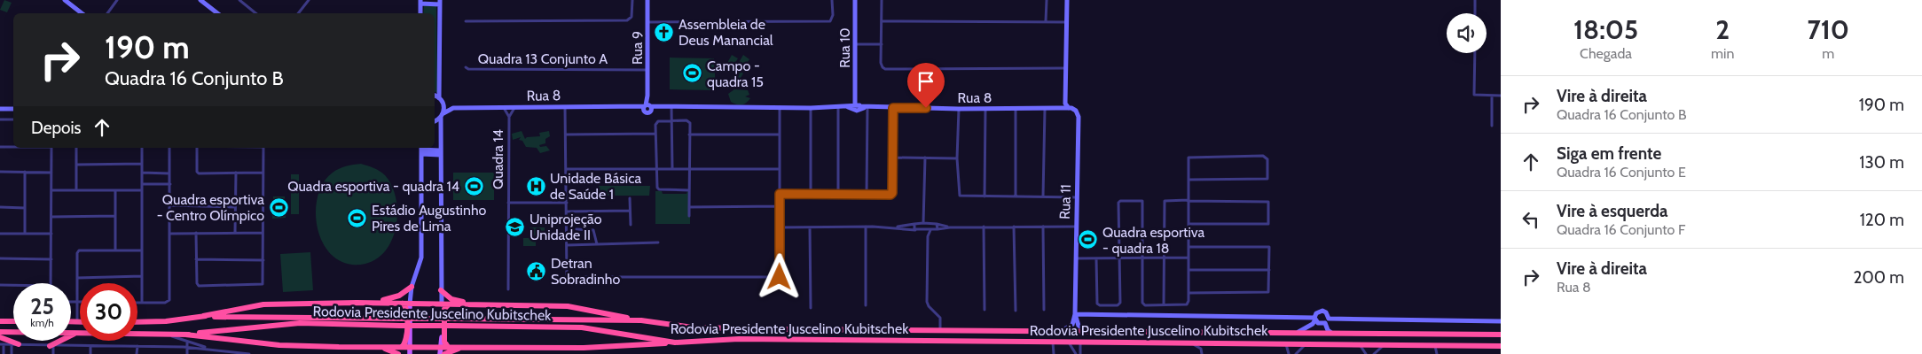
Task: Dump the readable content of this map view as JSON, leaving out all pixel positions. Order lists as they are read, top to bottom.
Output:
{
  "streets": {
    "highway": ["Rodovia Presidente Juscelino Kubitschek"],
    "main road": [
      "Rua 9",
      "Rua 10",
      "Rua 8",
      "Rua 11"
    ],
    "street": ["Quadra 13 Conjunto A", "Quadra 14"]
  },
  "crossings": [
    ["Rua 9", "Quadra 13 Conjunto A"],
    ["Rua 9", "Rua 8"],
    ["Rua 10", "Rua 8"]
  ],
  "places": {
    "church": ["Assembleia de Deus Manancial"],
    "sports": [
      "Campo - quadra 15",
      "Quadra esportiva - quadra 14",
      "Quadra esportiva - Centro Olímpico",
      "Estádio Augustinho Pires de Lima",
      "Quadra esportiva - quadra 18"
    ],
    "hospital": ["Unidade Básica de Saúde 1"],
    "school or university": ["Uniprojeção Unidade II"],
    "public building": ["Detran Sobradinho"]
  },
  "page": {
    "eta": [
      "18:05",
      "Chegada",
      "2",
      "min",
      "710",
      "m"
    ],
    "turn": ["190 m", "Quadra 16 Conjunto B"],
    "list": [
      {
        "name": "Vire à direita",
        "note": "Quadra 16 Conjunto B",
        "value": "190 m"
      },
      {
        "name": "Siga em frente",
        "note": "Quadra 16 Conjunto E",
        "value": "130 m"
      },
      {
        "name": "Vire à esquerda",
        "note": "Quadra 16 Conjunto F",
        "value": "120 m"
      },
      {
        "name": "Vire à direita",
        "note": "Rua 8",
        "value": "200 m"
      }
    ],
    "then": "Depois",
    "speed": "25 km/h",
    "limit": "30"
  }
}
